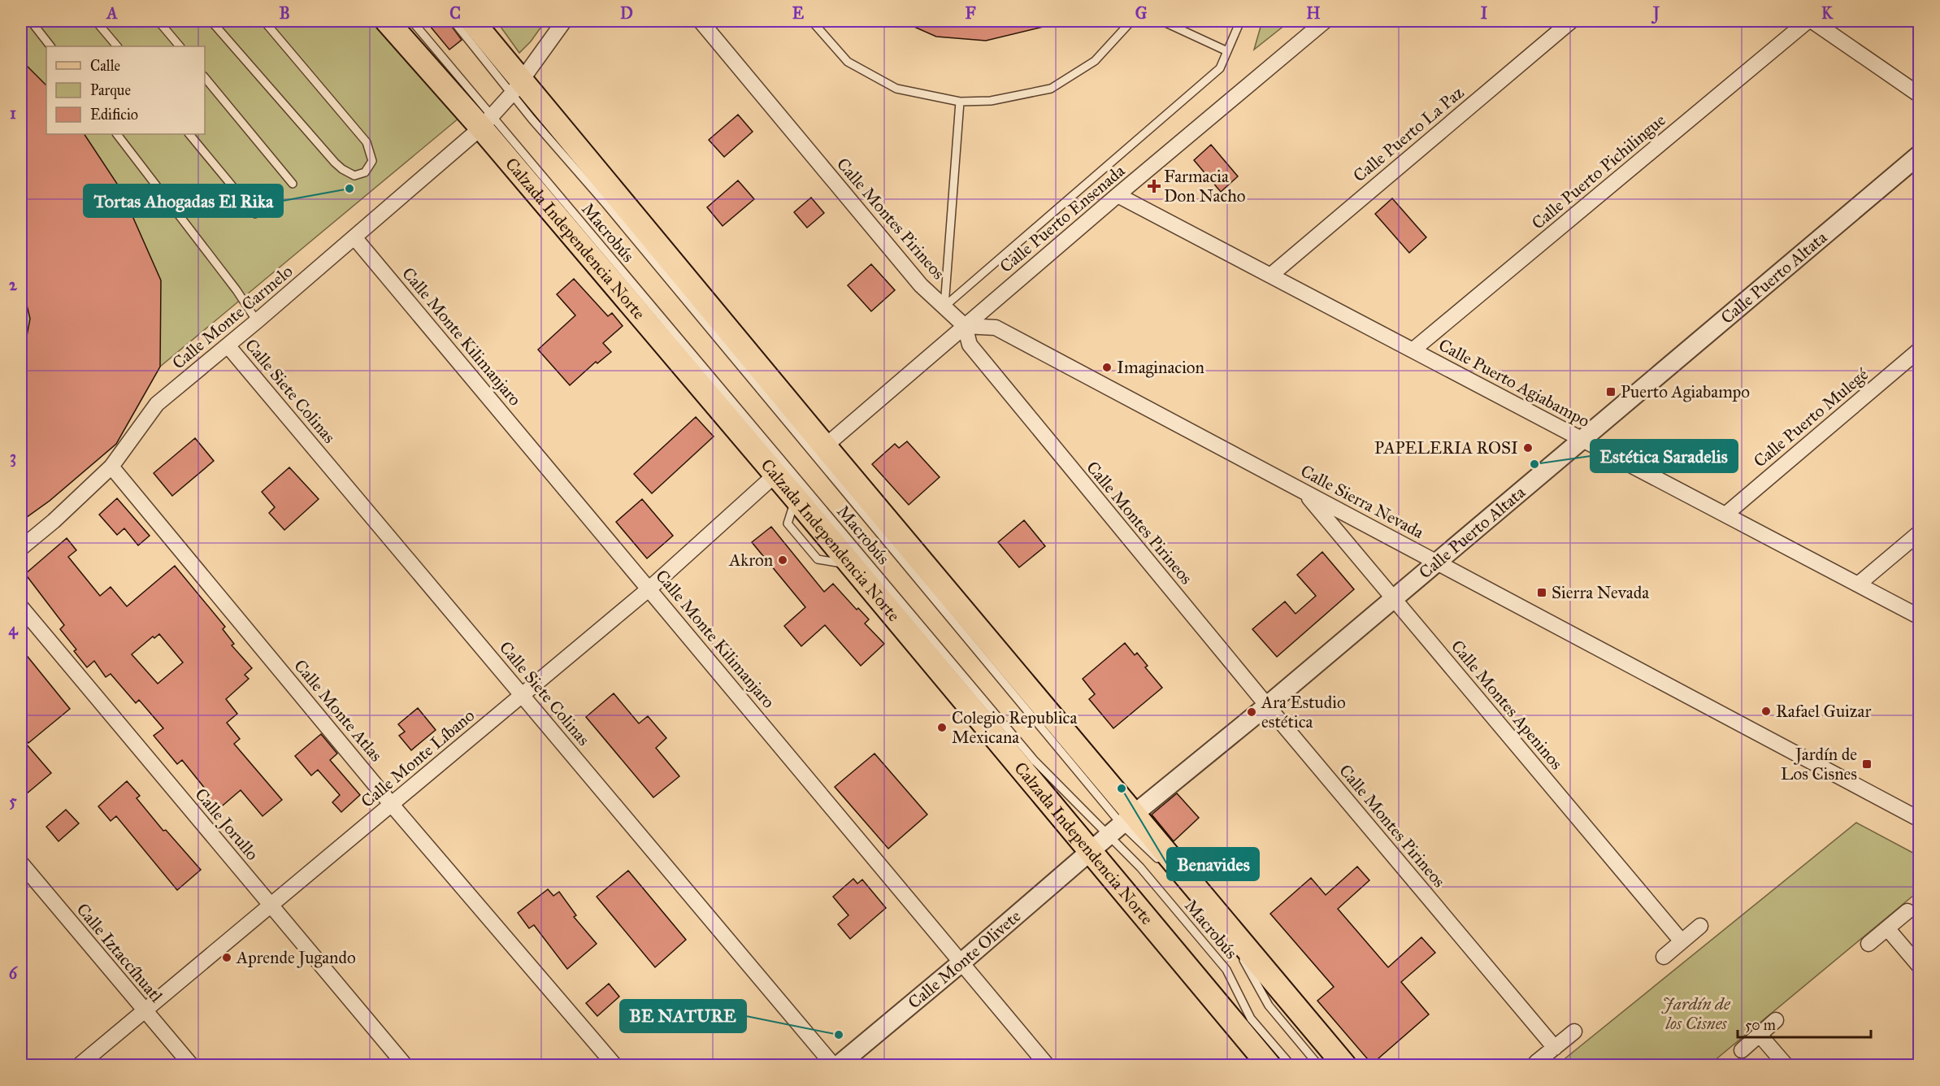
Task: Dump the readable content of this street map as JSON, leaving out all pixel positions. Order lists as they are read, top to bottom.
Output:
{
  "streets": {
    "main road": ["Calzada Independencia Norte"],
    "street": [
      "Calle Puerto La Paz",
      "Calle Puerto Pichilingue",
      "Calle Montes Pirineos",
      "Calle Puerto Ensenada",
      "Calle Puerto Altata",
      "Calle Monte Carmelo",
      "Calle Monte Kilimanjaro",
      "Calle Puerto Agiabampo",
      "Calle Siete Colinas",
      "Calle Puerto Mulegé",
      "Calle Sierra Nevada",
      "Calle Montes Apeninos",
      "Calle Monte Atlas",
      "Calle Monte Líbano",
      "Calle Jorullo",
      "Calle Iztaccíhuatl",
      "Calle Monte Olivete"
    ],
    "lane": ["Macrobús"]
  },
  "crossings": [
    ["Calle Puerto La Paz", "Calle Puerto Agiabampo"],
    ["Calle Puerto Pichilingue", "Calle Puerto Agiabampo"],
    ["Calle Montes Pirineos", "Calle Puerto Ensenada"],
    ["Calle Montes Pirineos", "Calle Puerto Altata"],
    ["Calle Montes Pirineos", "Calle Sierra Nevada"],
    ["Calle Puerto Ensenada", "Calle Puerto Agiabampo"],
    ["Calle Puerto Ensenada", "Calle Sierra Nevada"],
    ["Macrobús", "Calzada Independencia Norte"],
    ["Macrobús", "Calle Puerto Altata"],
    ["Macrobús", "Calle Monte Carmelo"],
    ["Calzada Independencia Norte", "Calle Puerto Altata"],
    ["Calzada Independencia Norte", "Calle Monte Carmelo"],
    ["Calzada Independencia Norte", "Calle Monte Líbano"],
    ["Calzada Independencia Norte", "Calle Monte Olivete"],
    ["Calle Puerto Altata", "Calle Puerto Agiabampo"],
    ["Calle Puerto Altata", "Calle Sierra Nevada"],
    ["Calle Puerto Altata", "Calle Montes Apeninos"],
    ["Calle Puerto Altata", "Calle Monte Olivete"],
    ["Calle Monte Carmelo", "Calle Monte Kilimanjaro"],
    ["Calle Monte Carmelo", "Calle Siete Colinas"],
    ["Calle Monte Carmelo", "Calle Monte Atlas"],
    ["Calle Monte Kilimanjaro", "Calle Monte Líbano"],
    ["Calle Monte Kilimanjaro", "Calle Monte Olivete"],
    ["Calle Puerto Agiabampo", "Calle Puerto Mulegé"],
    ["Calle Siete Colinas", "Calle Monte Líbano"],
    ["Calle Sierra Nevada", "Calle Montes Apeninos"],
    ["Calle Monte Atlas", "Calle Monte Líbano"],
    ["Calle Monte Líbano", "Calle Jorullo"],
    ["Calle Monte Líbano", "Calle Iztaccíhuatl"]
  ],
  "parks": ["Jardín de los Cisnes"],
  "places": {
    "health": ["Farmacia Don Nacho"],
    "other": [
      "Tortas Ahogadas El Rika",
      "Imaginacion",
      "PAPELERIA ROSI",
      "Estética Saradelis",
      "Akron",
      "Rafael Guizar",
      "Ara Estudio estética",
      "Colegio Republica Mexicana",
      "Benavides",
      "Aprende Jugando",
      "BE NATURE"
    ],
    "transit": ["Puerto Agiabampo", "Sierra Nevada", "Jardín de Los Cisnes"]
  },
  "legend": ["Calle", "Parque", "Edificio"],
  "scale_bar": "50 m",
  "grid": {
    "columns": [
      "A",
      "B",
      "C",
      "D",
      "E",
      "F",
      "G",
      "H",
      "I",
      "J",
      "K"
    ],
    "rows": [
      "1",
      "2",
      "3",
      "4",
      "5",
      "6"
    ]
  }
}
